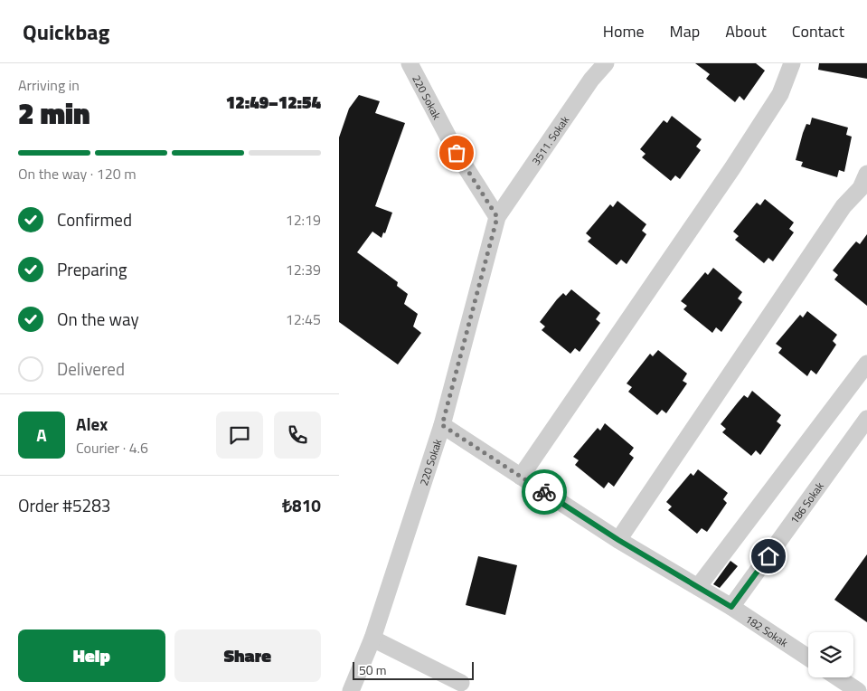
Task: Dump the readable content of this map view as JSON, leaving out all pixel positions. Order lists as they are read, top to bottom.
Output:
{
  "streets": {
    "street": [
      "220 Sokak",
      "3511. Sokak",
      "186 Sokak",
      "182 Sokak"
    ]
  },
  "crossings": [
    ["220 Sokak", "3511. Sokak"],
    ["220 Sokak", "182 Sokak"],
    ["186 Sokak", "182 Sokak"]
  ],
  "scale_bar": "50 m",
  "page": {
    "header": "Quickbag",
    "nav": [
      "Home",
      "Map",
      "About",
      "Contact"
    ],
    "heading": ["2 min", "Arriving in", "12:49–12:54"],
    "panel": [
      "Alex",
      "Courier · 4.6",
      "Order #5283",
      "₺810"
    ],
    "bar": "On the way · 120 m",
    "list": [
      ["Confirmed", "12:19"],
      ["Preparing", "12:39"],
      ["On the way", "12:45"],
      "Delivered"
    ],
    "round": "A",
    "buttons": ["Help", "Share"],
    "scale": "50 m"
  }
}
